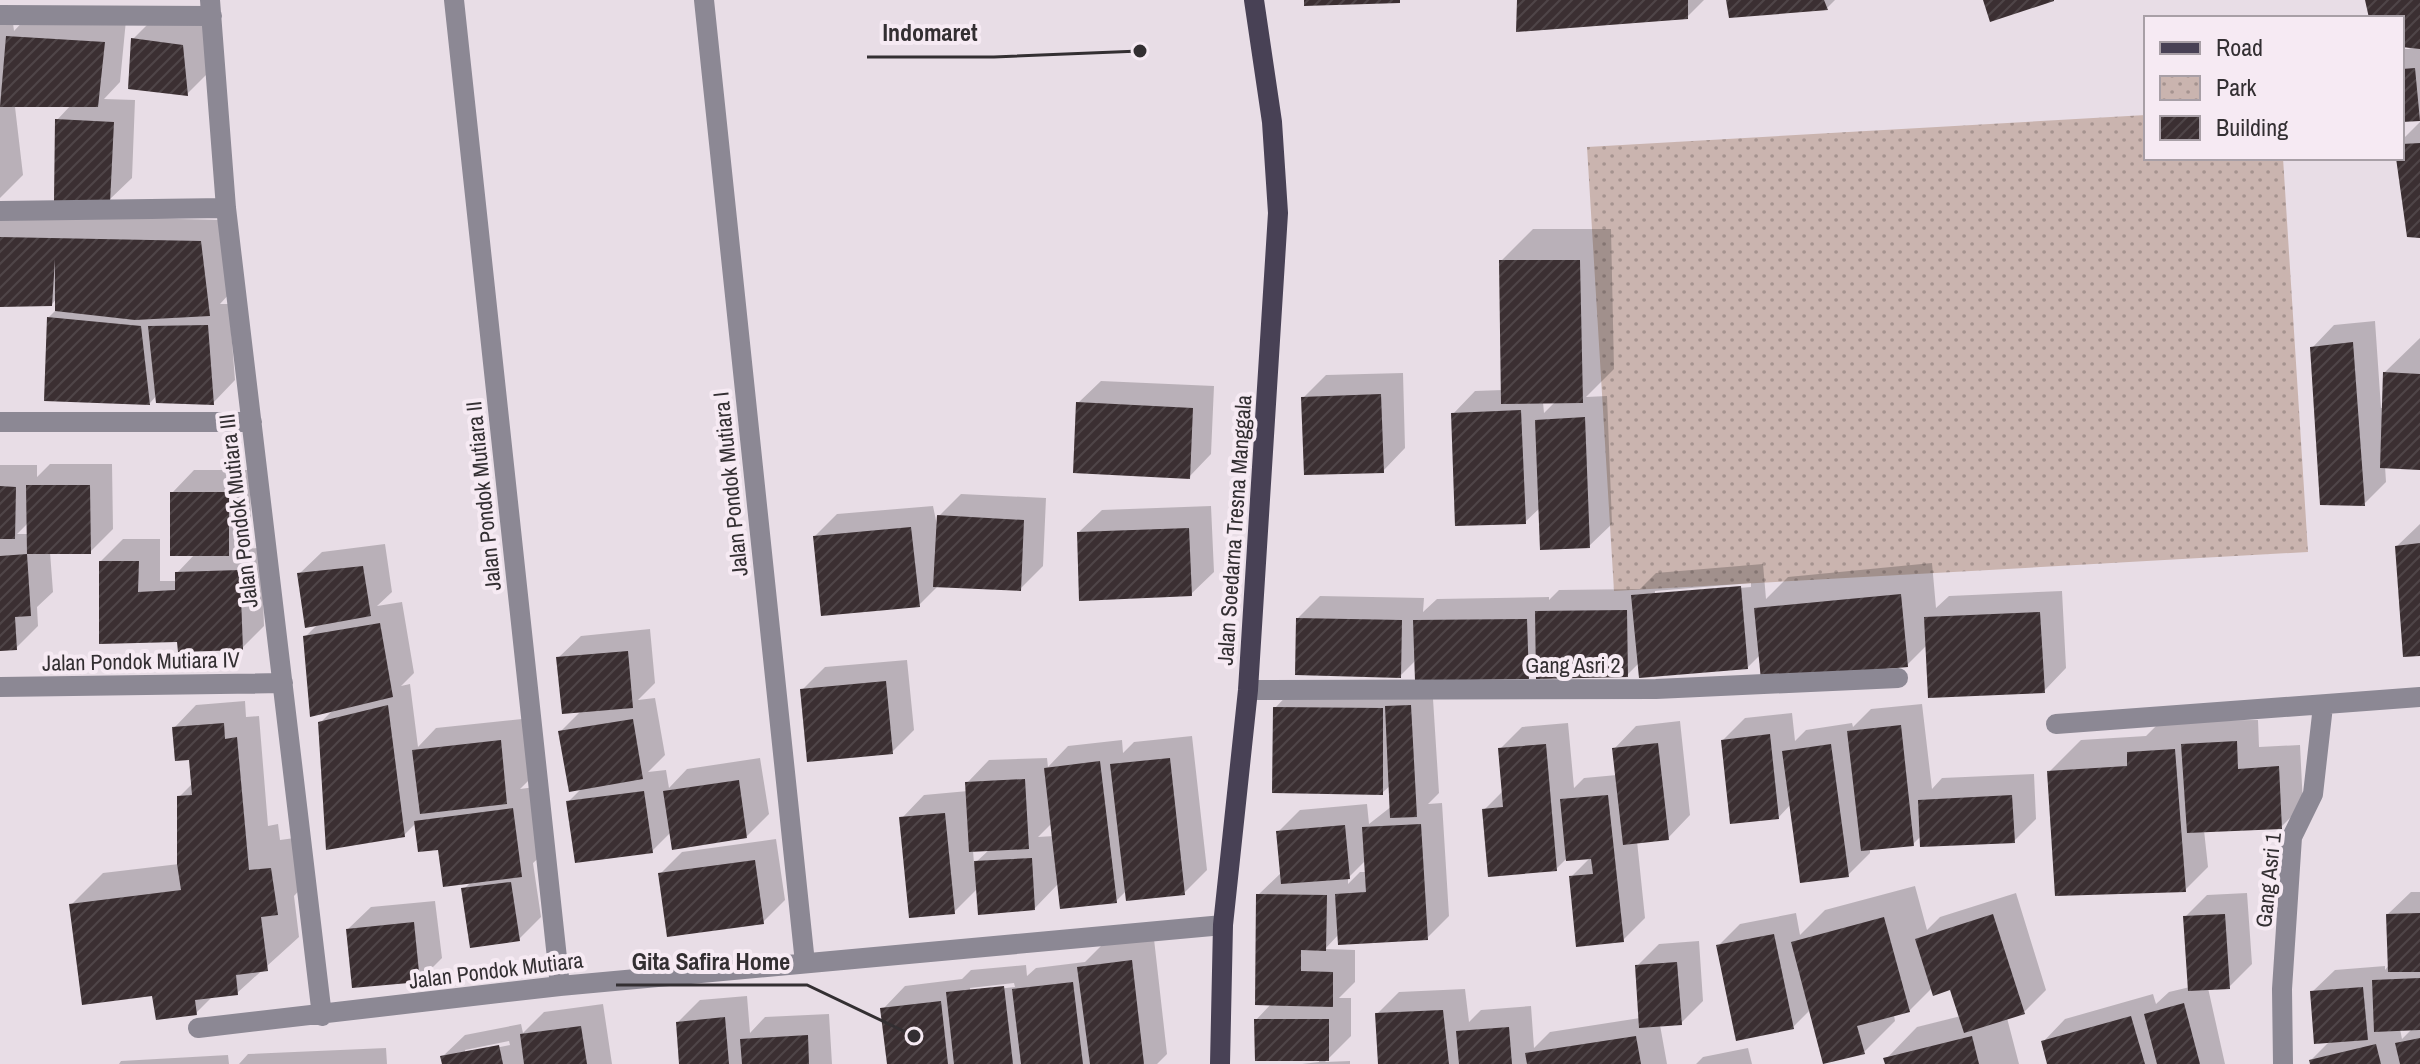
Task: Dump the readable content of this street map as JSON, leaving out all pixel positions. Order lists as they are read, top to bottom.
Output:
{
  "streets": {
    "main road": ["Jalan Soedarna Tresna Manggala"],
    "street": [
      "Jalan Pondok Mutiara I",
      "Jalan Pondok Mutiara II",
      "Jalan Pondok Mutiara III",
      "Jalan Pondok Mutiara IV",
      "Gang Asri 2",
      "Gang Asri 1",
      "Jalan Pondok Mutiara"
    ]
  },
  "crossings": [
    ["Jalan Pondok Mutiara I", "Jalan Pondok Mutiara"],
    ["Jalan Pondok Mutiara II", "Jalan Pondok Mutiara"],
    ["Jalan Pondok Mutiara III", "Jalan Pondok Mutiara IV"],
    ["Jalan Pondok Mutiara III", "Jalan Pondok Mutiara"],
    ["Jalan Soedarna Tresna Manggala", "Gang Asri 2"],
    ["Jalan Soedarna Tresna Manggala", "Jalan Pondok Mutiara"]
  ],
  "places": ["Indomaret", "Gita Safira Home"],
  "legend": ["Road", "Park", "Building"]
}
